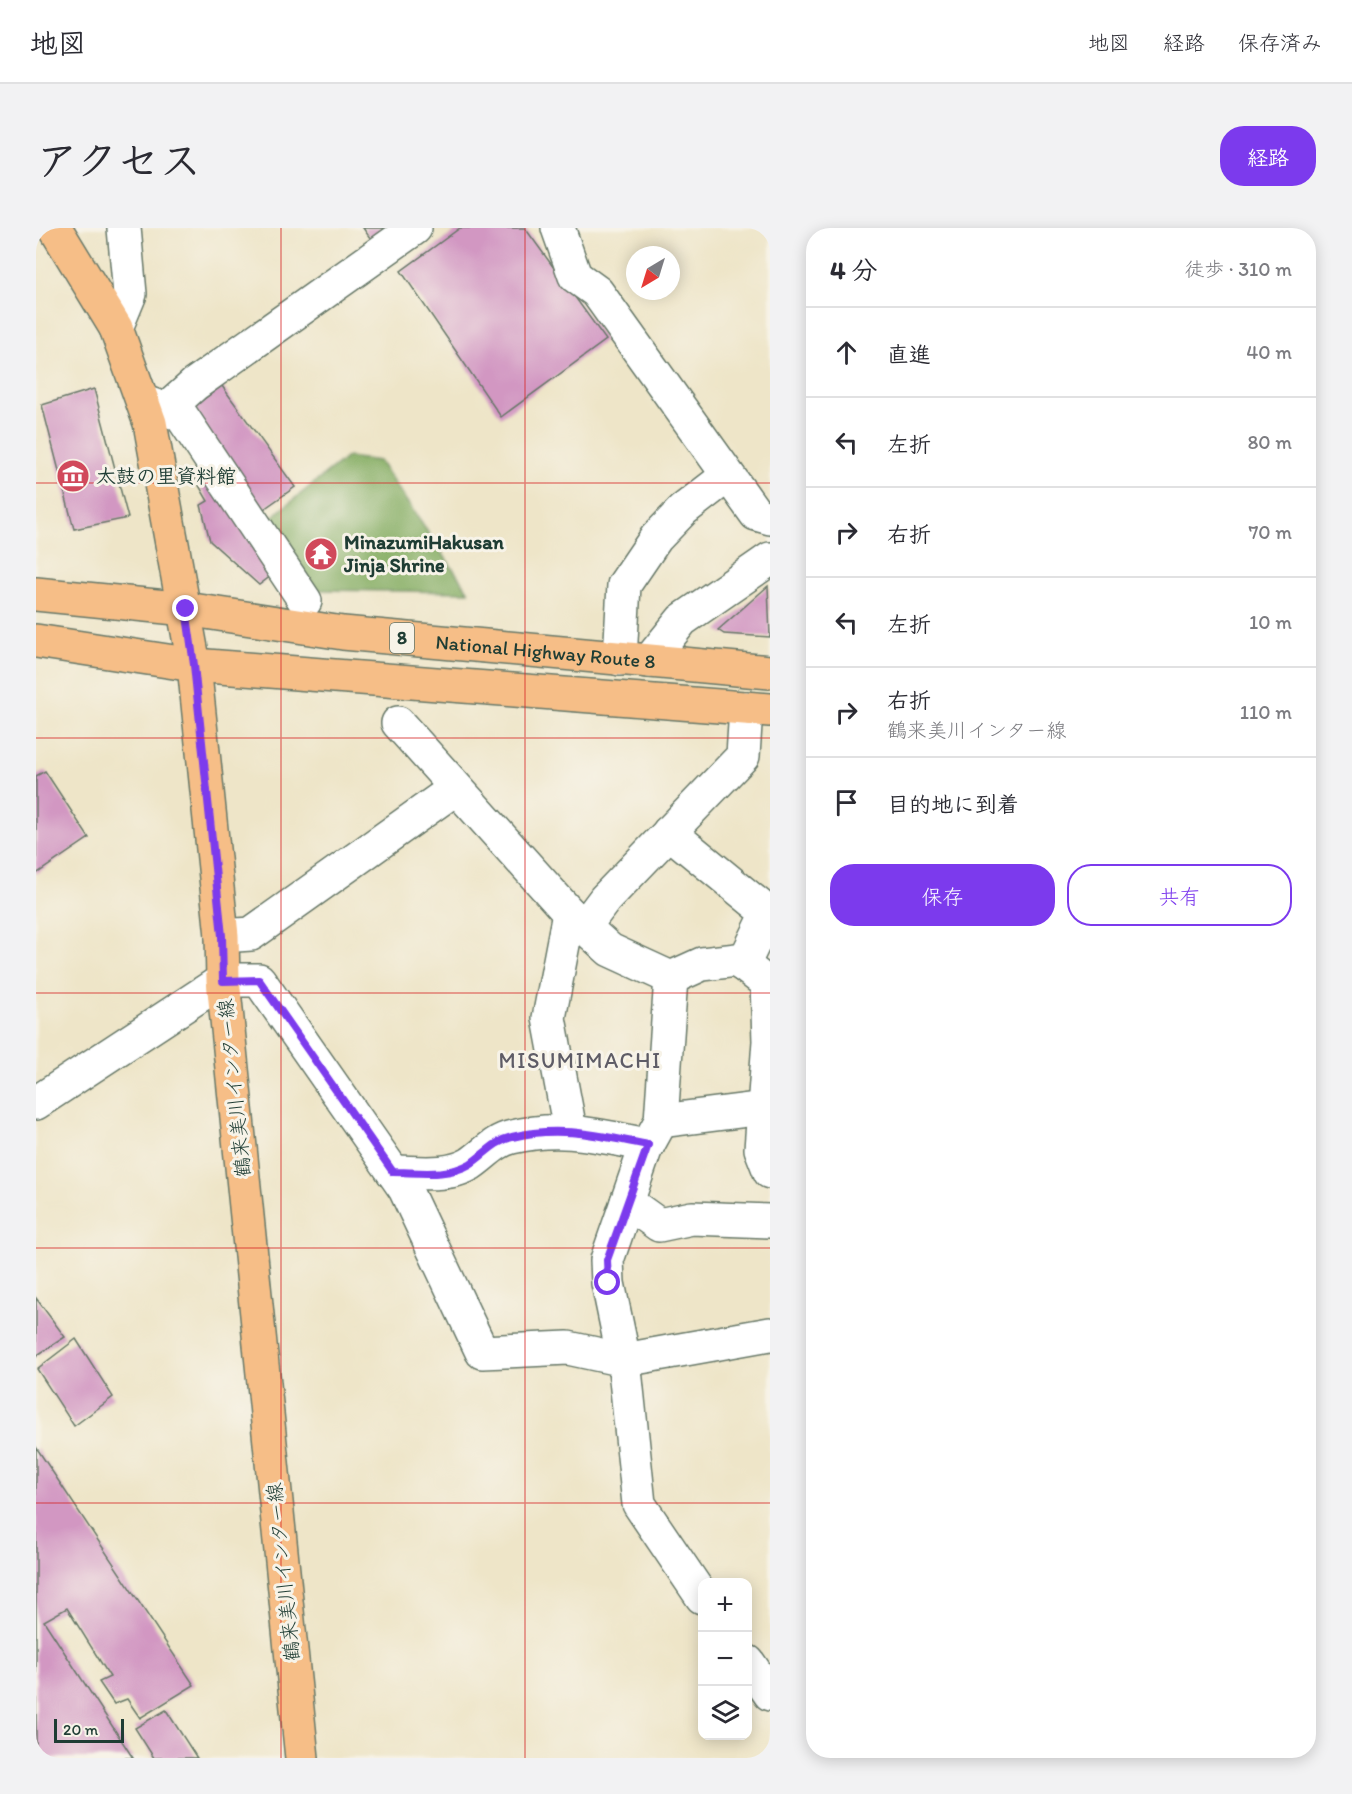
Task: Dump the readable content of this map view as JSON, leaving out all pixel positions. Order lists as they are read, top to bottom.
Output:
{
  "streets": {
    "main road": ["8", "National Highway Route 8", "鶴来美川インター線"]
  },
  "crossings": [
    ["National Highway Route 8", "鶴来美川インター線"]
  ],
  "districts": ["MISUMIMACHI"],
  "places": {
    "museum": ["太鼓の里資料館"],
    "temple": ["MinazumiHakusan Jinja Shrine"]
  },
  "scale_bar": "20 m",
  "north": "bottom left",
  "page": {
    "header": "地図",
    "nav": ["地図", "経路", "保存済み"],
    "title": "アクセス",
    "buttons": [
      "経路",
      ["保存", "共有"]
    ],
    "heading": ["4 分", "徒歩 · 310 m"],
    "list": [
      ["直進", "40 m"],
      ["左折", "80 m"],
      ["右折", "70 m"],
      ["左折", "10 m"],
      ["右折", "鶴来美川インター線", "110 m"],
      "目的地に到着"
    ],
    "map_buttons": ["+", "−"],
    "scale": "20 m"
  }
}
